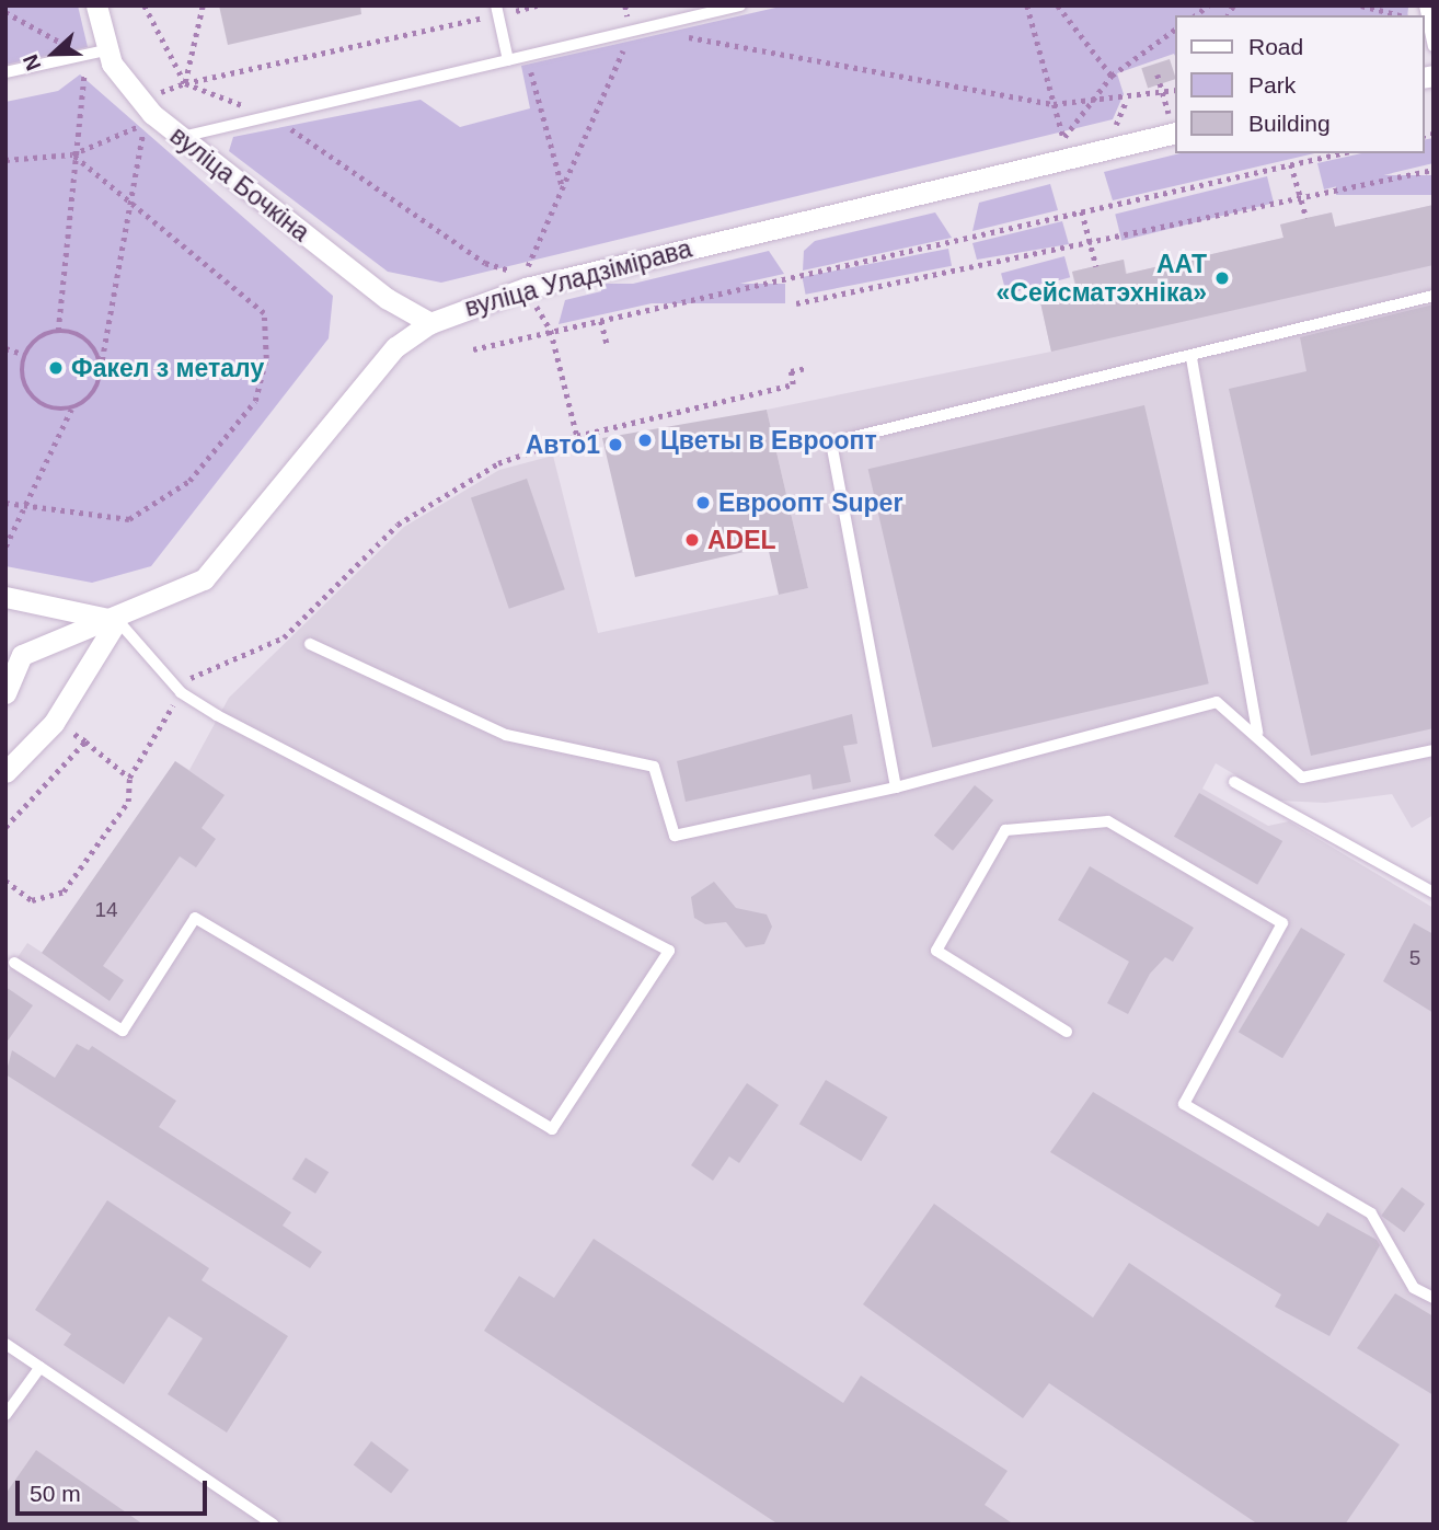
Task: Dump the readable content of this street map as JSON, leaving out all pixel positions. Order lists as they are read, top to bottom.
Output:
{
  "streets": {
    "main road": ["вуліца Бочкіна", "вуліца Уладзімірава"]
  },
  "crossings": [
    ["вуліца Бочкіна", "вуліца Уладзімірава"]
  ],
  "places": [
    "ААТ «Сейсматэхніка»",
    "Факел з металу",
    "Цветы в Евроопт",
    "Авто1",
    "Евроопт Super",
    "ADEL"
  ],
  "house_numbers": ["14", "5"],
  "legend": ["Road", "Park", "Building"],
  "scale_bar": "50 m",
  "north": "left"
}
